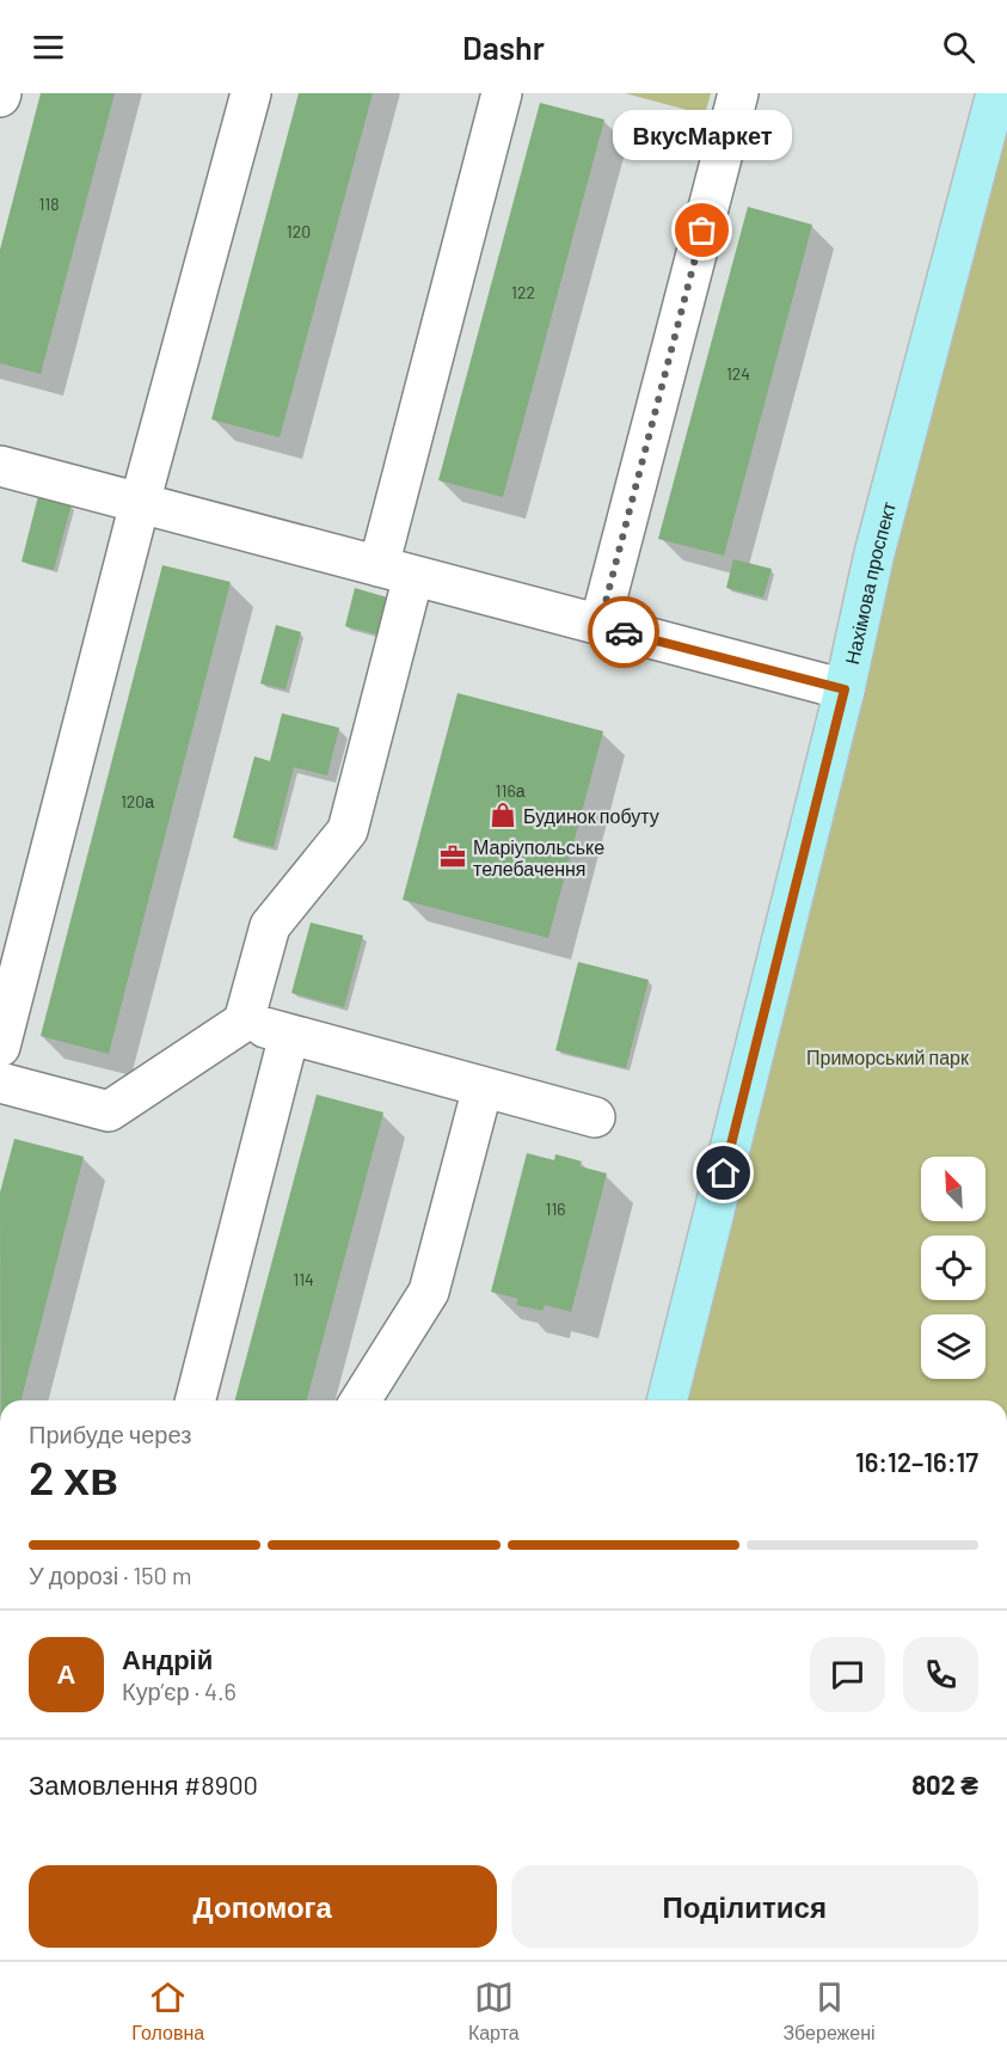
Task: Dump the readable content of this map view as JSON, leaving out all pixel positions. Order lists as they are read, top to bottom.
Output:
{
  "streets": {
    "main road": ["Нахімова проспект"]
  },
  "parks": ["Приморський парк"],
  "places": {
    "other": ["ВкусМаркет"],
    "shop": ["Будинок побуту"],
    "office": ["Маріупольське телебачення"]
  },
  "house_numbers": [
    "118",
    "120",
    "122",
    "124",
    "116а",
    "120а",
    "116",
    "114"
  ],
  "north": "top left",
  "page": {
    "header": "Dashr",
    "bubble": "ВкусМаркет",
    "heading": ["2 хв", "Прибуде через", "16:12–16:17"],
    "panel": [
      "Андрій",
      "Кур’єр · 4.6",
      "Замовлення #8900",
      "802 ₴"
    ],
    "bar": "У дорозі · 150 m",
    "round": "А",
    "buttons": ["Допомога", "Поділитися"],
    "tabs": ["Головна", "Карта", "Збережені"]
  }
}
